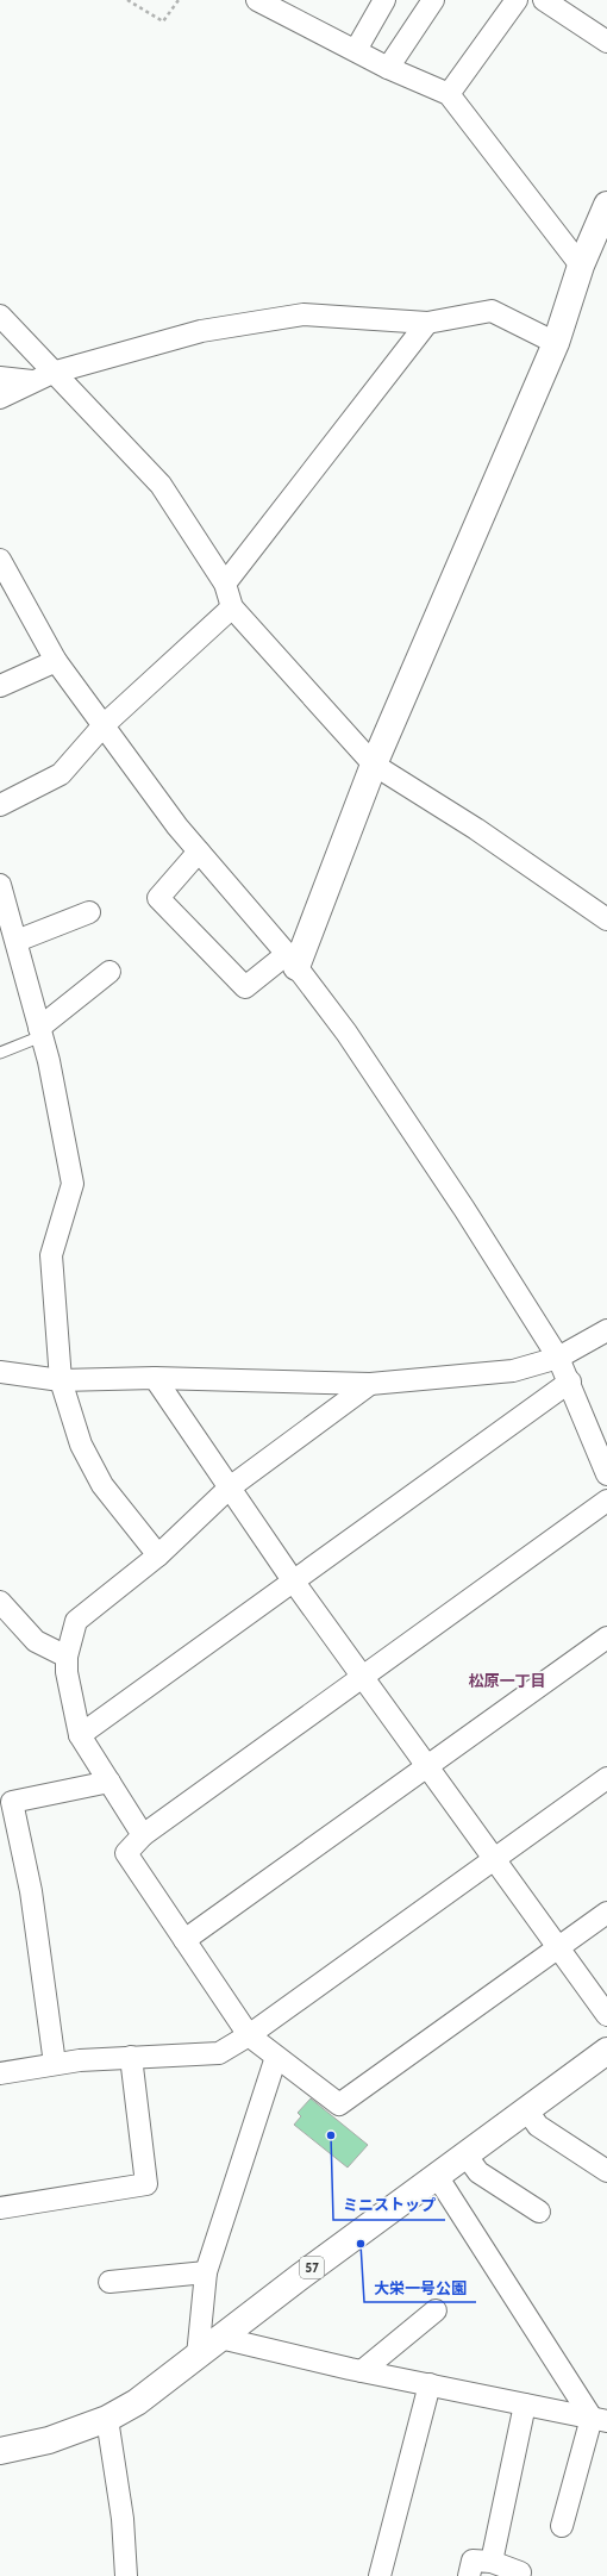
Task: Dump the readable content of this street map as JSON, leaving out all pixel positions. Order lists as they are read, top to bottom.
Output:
{
  "streets": {
    "street": ["57"]
  },
  "districts": ["松原一丁目"],
  "places": ["ミニストップ", "大栄一号公園"]
}
